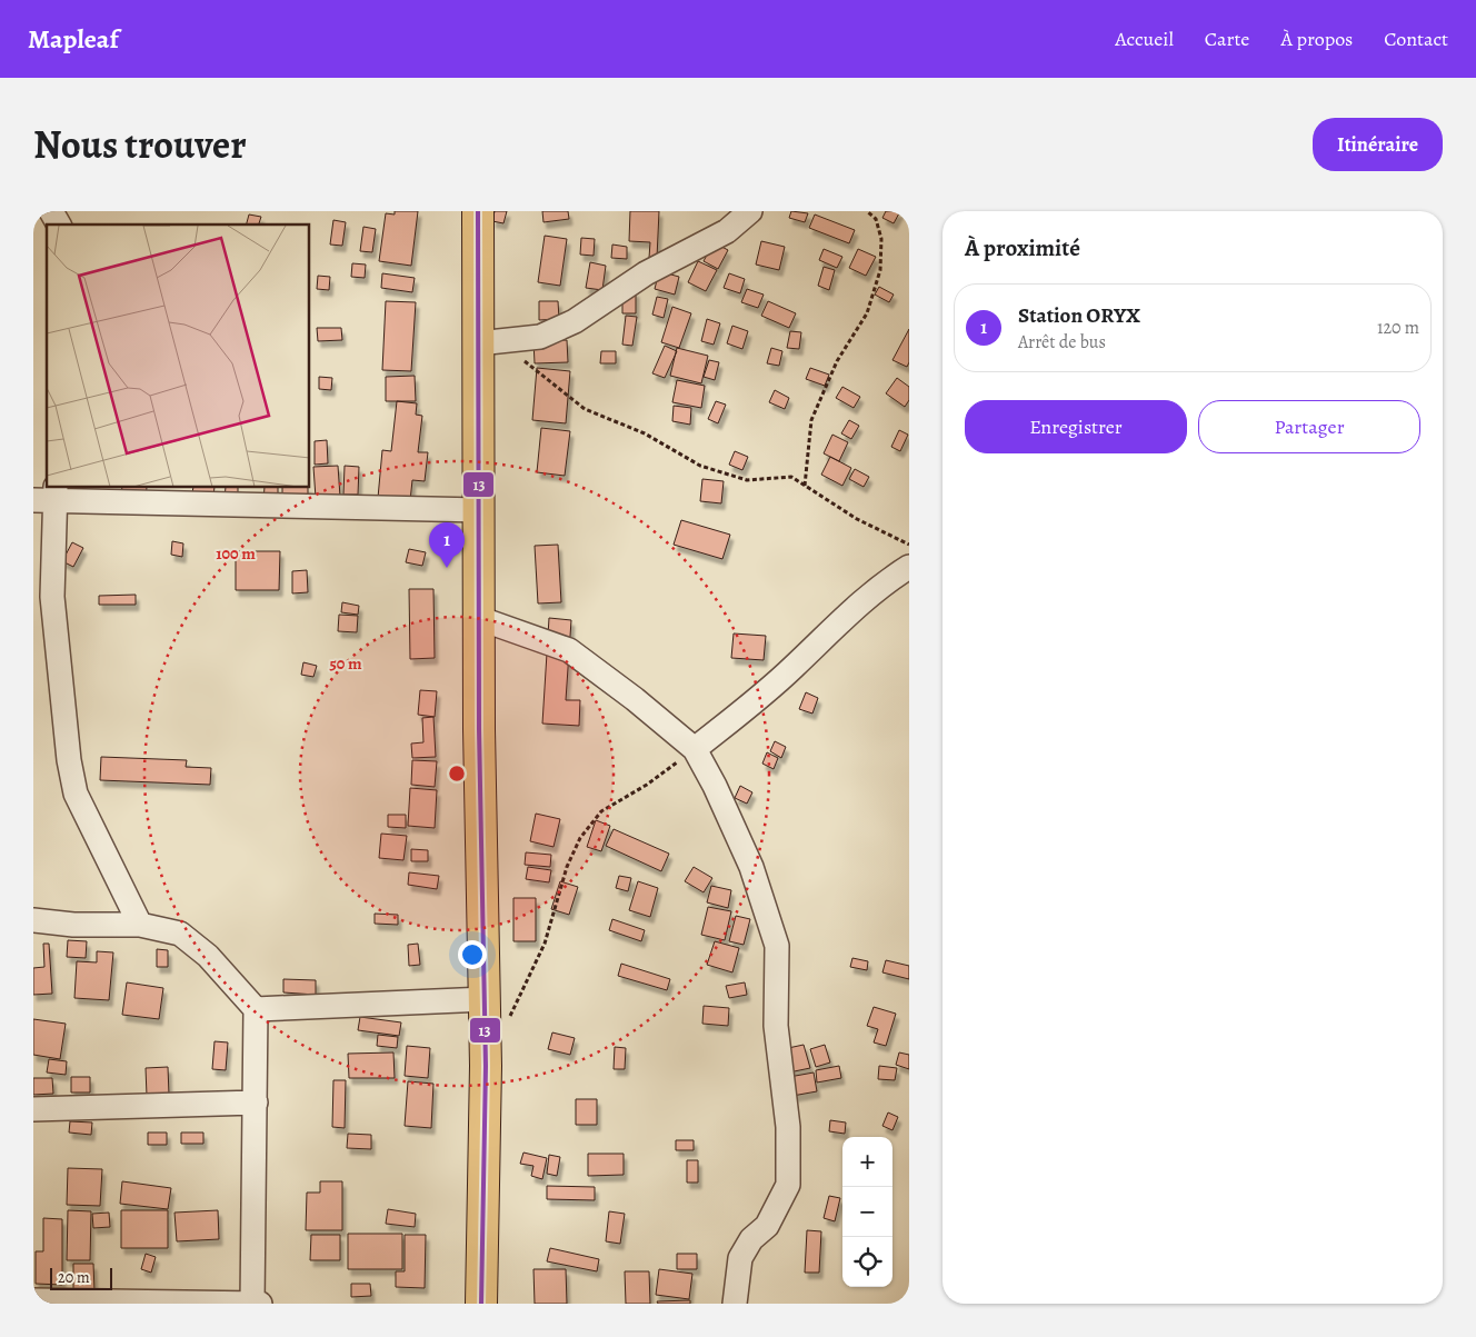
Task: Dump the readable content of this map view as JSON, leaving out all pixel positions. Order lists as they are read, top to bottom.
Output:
{
  "lines": ["transit line 13"],
  "scale_bar": "20 m",
  "page": {
    "header": "Mapleaf",
    "nav": [
      "Accueil",
      "Carte",
      "À propos",
      "Contact"
    ],
    "title": "Nous trouver",
    "buttons": [
      "Itinéraire",
      ["Enregistrer", "Partager"]
    ],
    "heading": "À proximité",
    "list": [
      {
        "mark": "1",
        "name": "Station ORYX",
        "note": "Arrêt de bus",
        "value": "120 m"
      }
    ],
    "pins": "1",
    "map_buttons": ["+", "−"],
    "scale": "20 m"
  },
  "rings": ["100 m", "50 m"]
}
